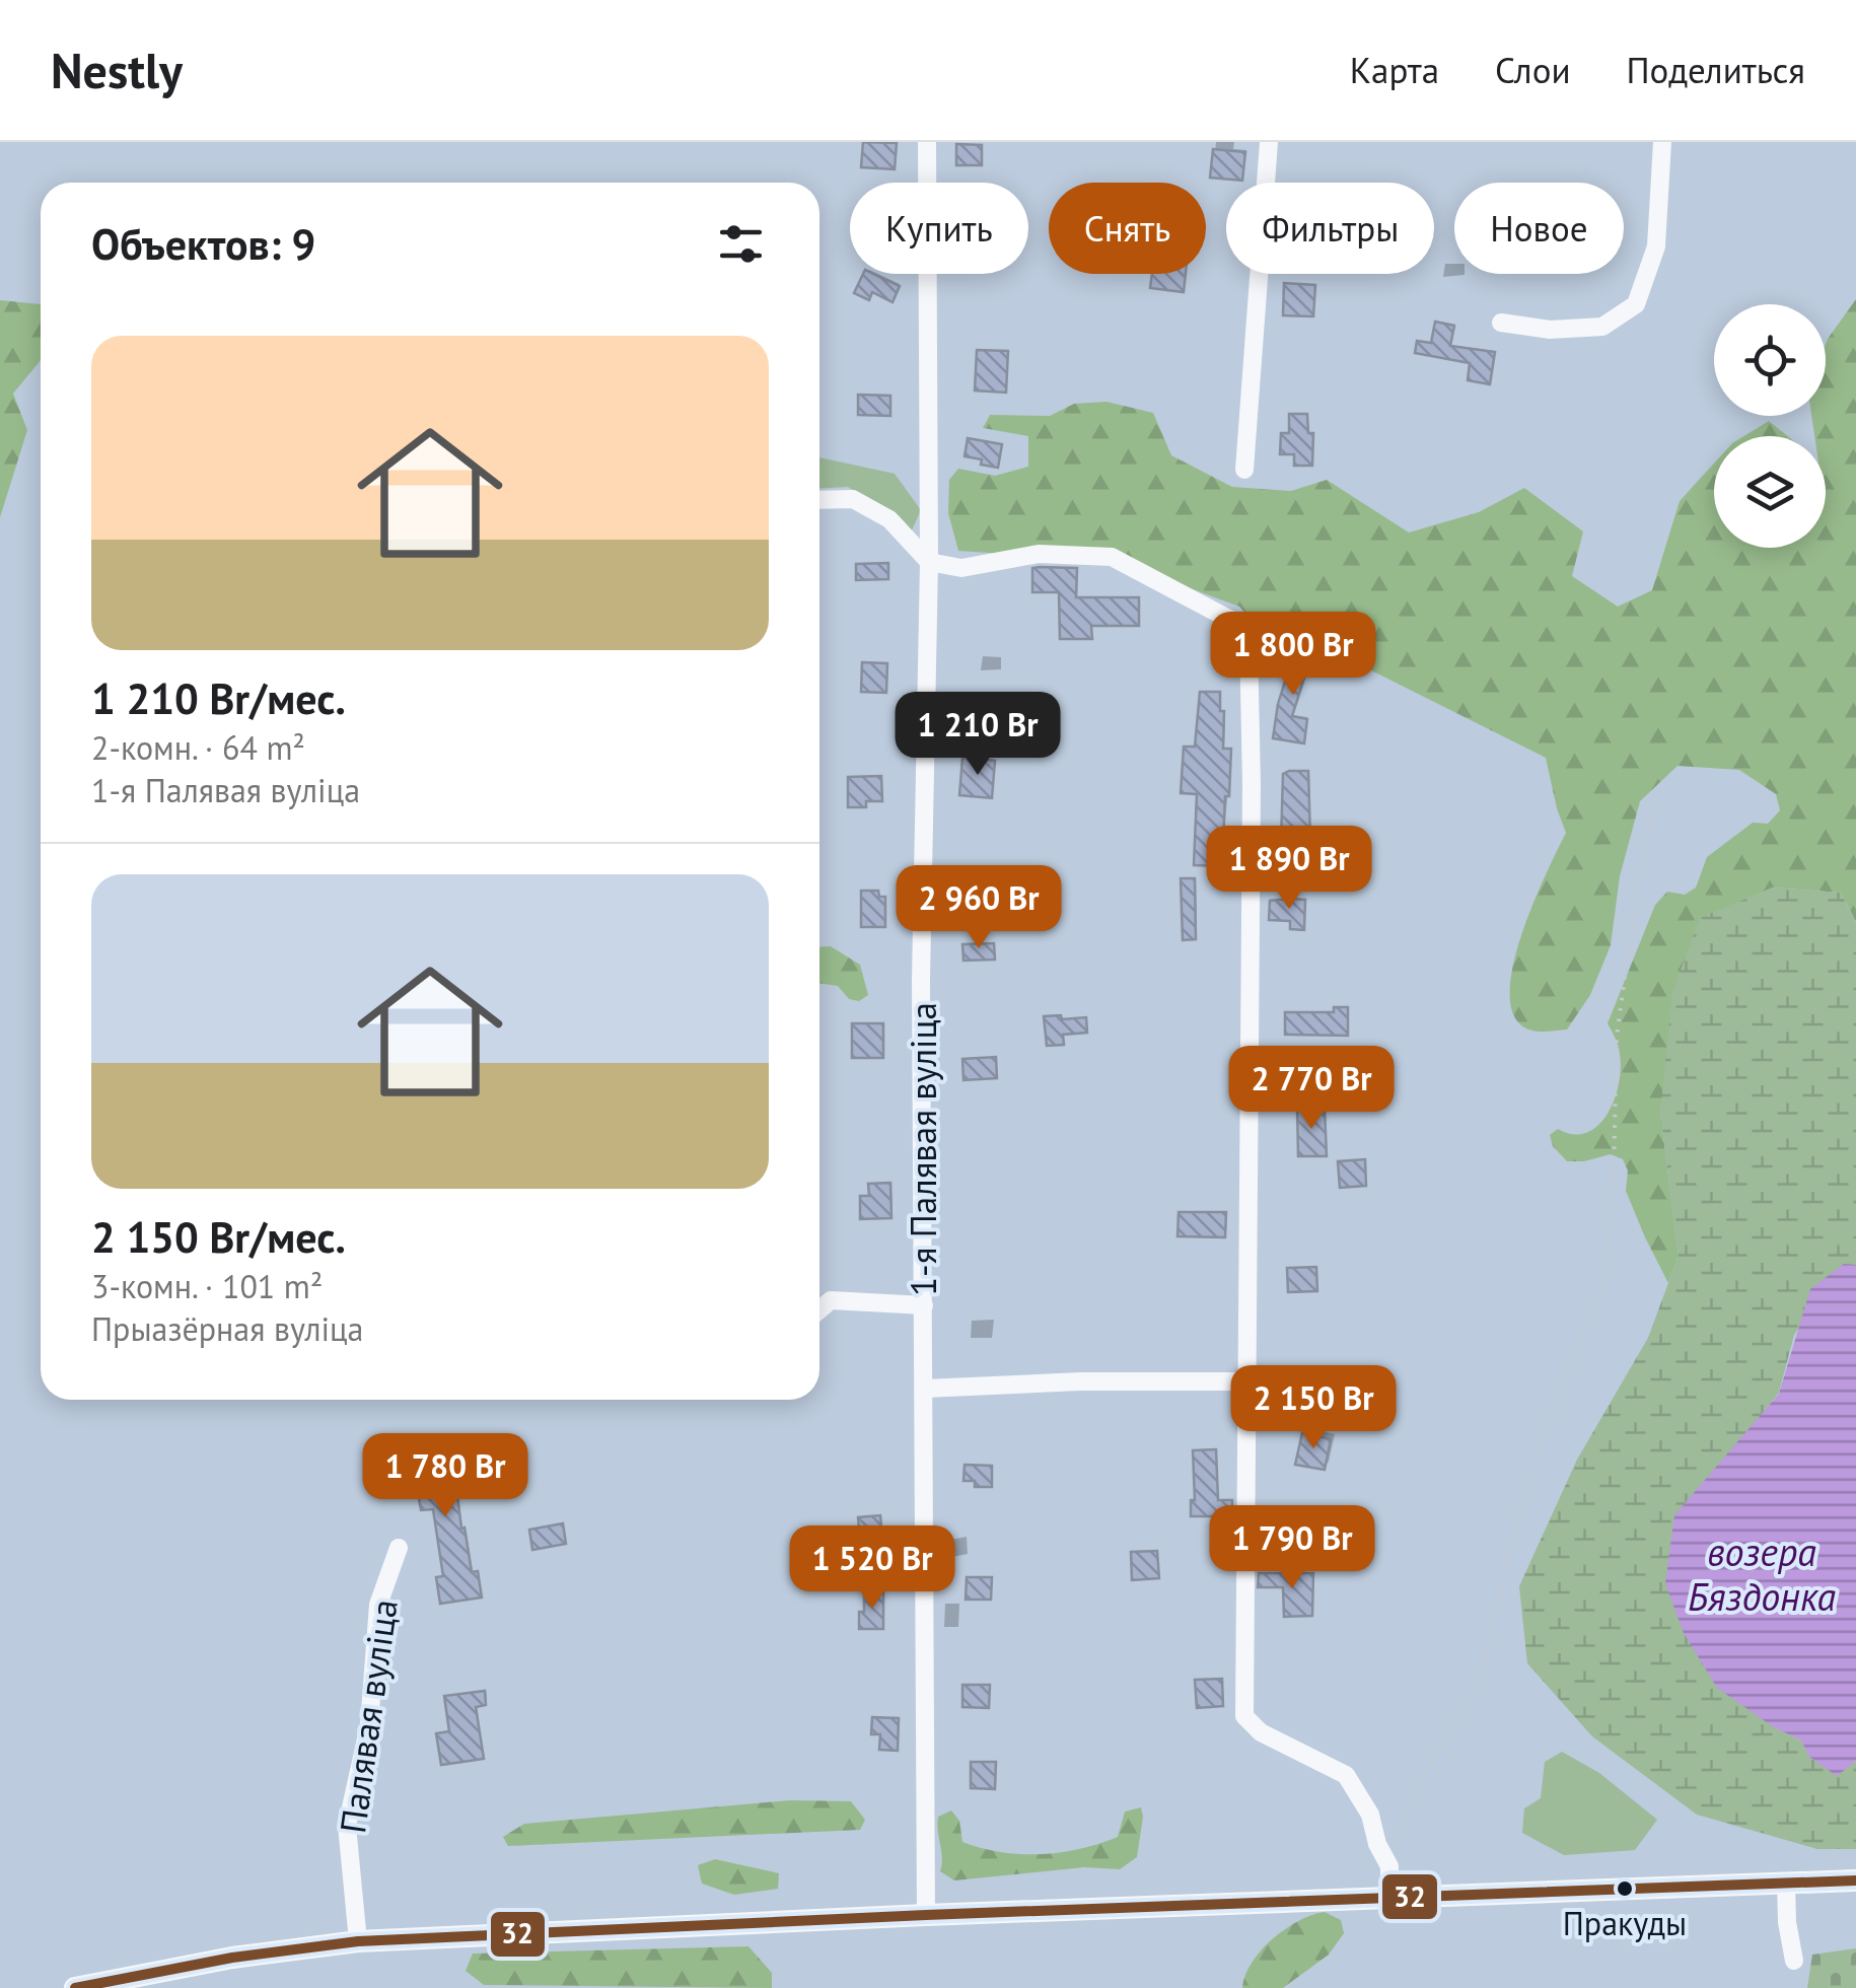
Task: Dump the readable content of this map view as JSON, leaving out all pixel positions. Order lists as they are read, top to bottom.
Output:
{
  "streets": {
    "street": ["1-я Палявая вуліца", "Палявая вуліца"]
  },
  "water": ["возера Бяздонка"],
  "places": ["Пракуды"],
  "lines": ["transit line 32"],
  "page": {
    "header": "Nestly",
    "nav": ["Карта", "Слои", "Поделиться"],
    "chip": [
      "Купить",
      "Снять",
      "Фильтры",
      "Новое"
    ],
    "heading": "Объектов: 9",
    "list": [
      {
        "name": "1 210 Br/мес.",
        "note": "2-комн. · 64 m² · 1-я Палявая вуліца"
      },
      {
        "name": "2 150 Br/мес.",
        "note": "3-комн. · 101 m² · Прыазёрная вуліца"
      }
    ],
    "price": [
      "1 800 Br",
      "1 210 Br",
      "1 890 Br",
      "2 960 Br",
      "2 770 Br",
      "2 150 Br",
      "1 780 Br",
      "1 790 Br",
      "1 520 Br"
    ]
  }
}
